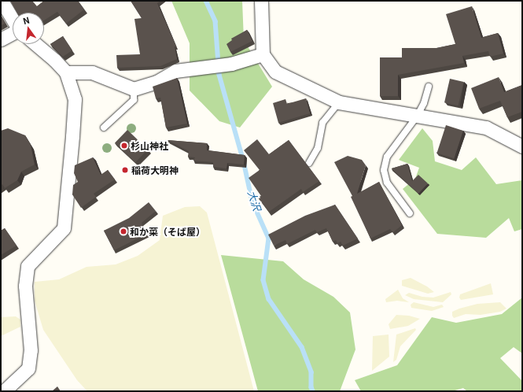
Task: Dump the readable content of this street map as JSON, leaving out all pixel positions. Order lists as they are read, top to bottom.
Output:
{
  "water": ["大沢"],
  "places": ["杉山神社", "稲荷大明神", "和か菜（そば屋）"],
  "north": "top"
}
